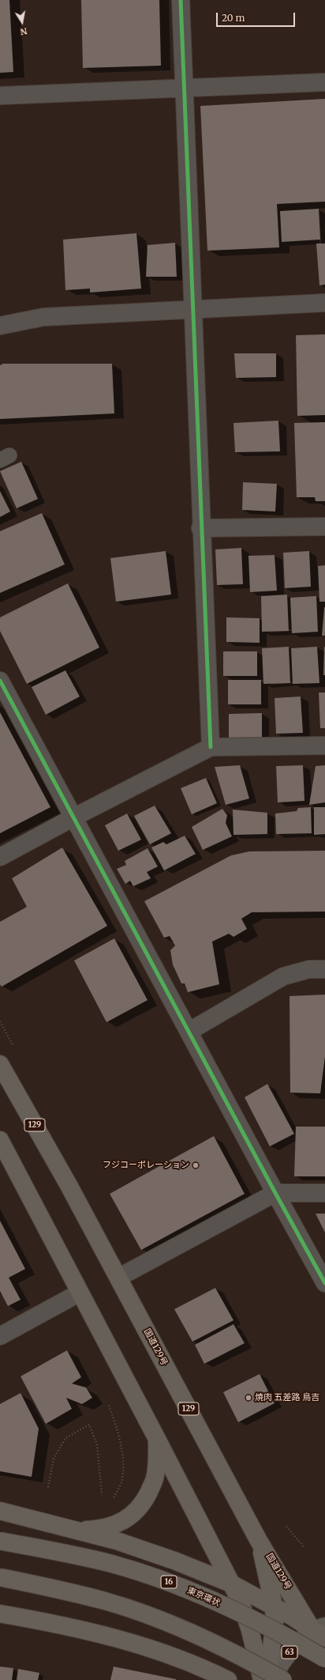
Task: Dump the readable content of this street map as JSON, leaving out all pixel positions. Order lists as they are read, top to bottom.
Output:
{
  "streets": {
    "highway": [
      "129",
      "国道129号",
      "16",
      "東京環状"
    ],
    "main road": ["63"]
  },
  "crossings": [
    ["国道129号", "63"]
  ],
  "places": ["フジコーポレーション", "焼肉 五差路 鳥吉"],
  "scale_bar": "20 m",
  "north": "bottom"
}
